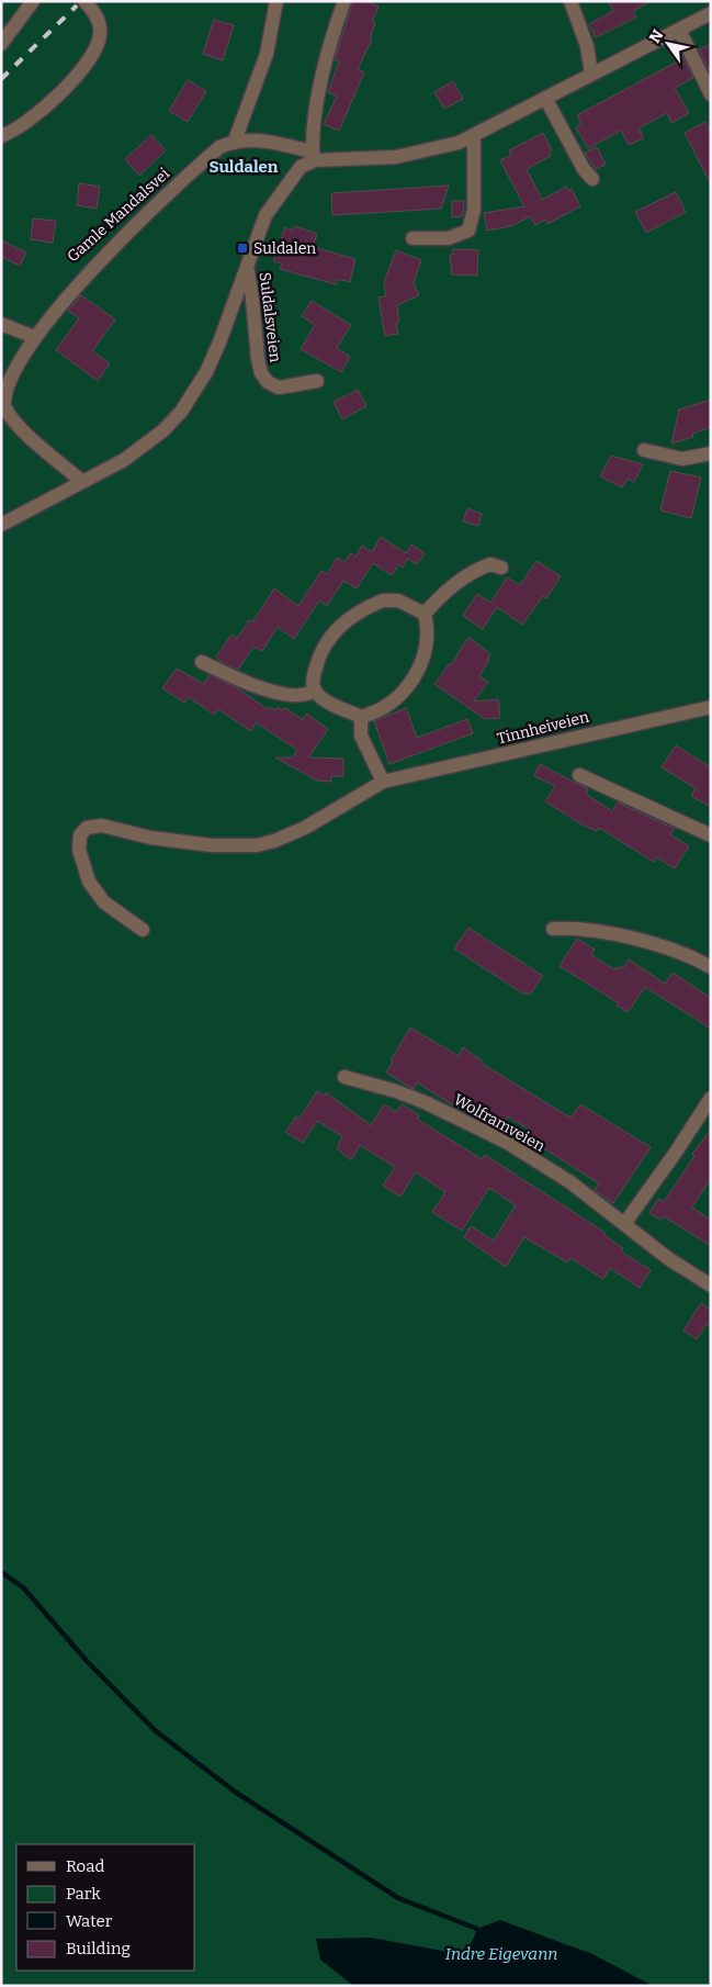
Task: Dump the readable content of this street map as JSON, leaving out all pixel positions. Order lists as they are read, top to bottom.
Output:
{
  "streets": {
    "street": [
      "Gamle Mandalsvei",
      "Suldalsveien",
      "Tinnheiveien",
      "Wolframveien"
    ]
  },
  "crossings": [
    ["Gamle Mandalsvei", "Suldalsveien"]
  ],
  "districts": ["Suldalen"],
  "water": ["Indre Eigevann"],
  "places": {
    "transit": ["Suldalen"]
  },
  "legend": [
    "Road",
    "Park",
    "Water",
    "Building"
  ],
  "north": "top left"
}
